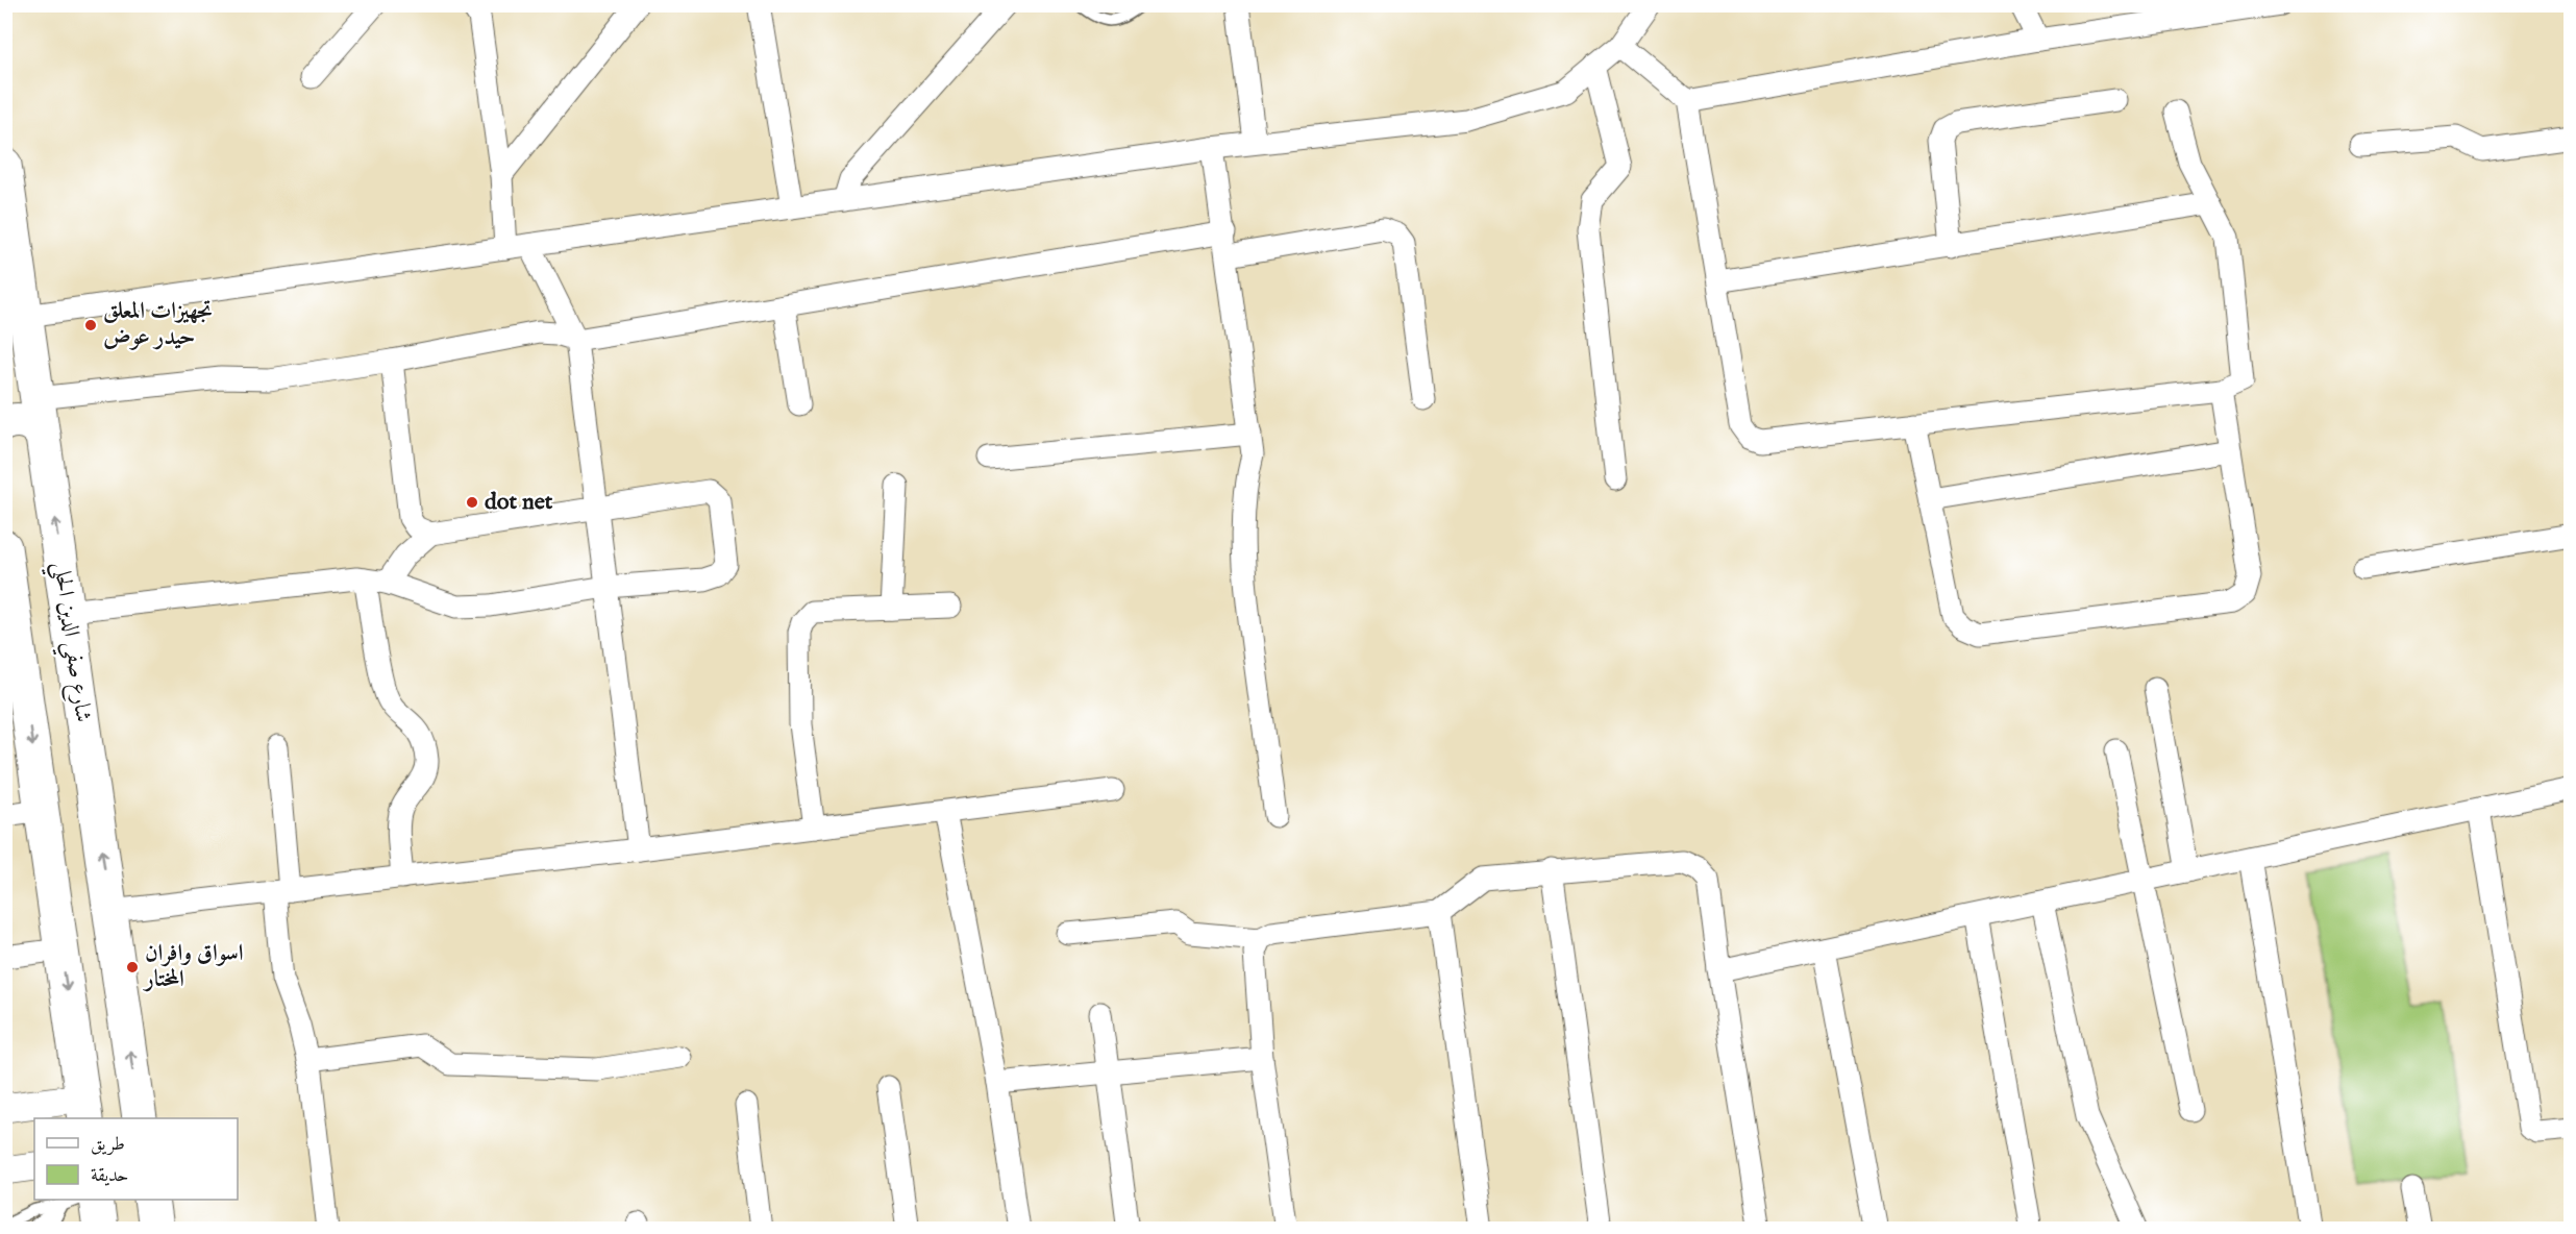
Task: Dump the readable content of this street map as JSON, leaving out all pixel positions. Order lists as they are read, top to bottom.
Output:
{
  "streets": {
    "main road": ["شارع صفي الدين الحلي"]
  },
  "places": ["تجهيزات المعلق حيدر عوض", "dot net", "اسواق وافران المختار"],
  "legend": ["طريق", "حديقة"]
}
